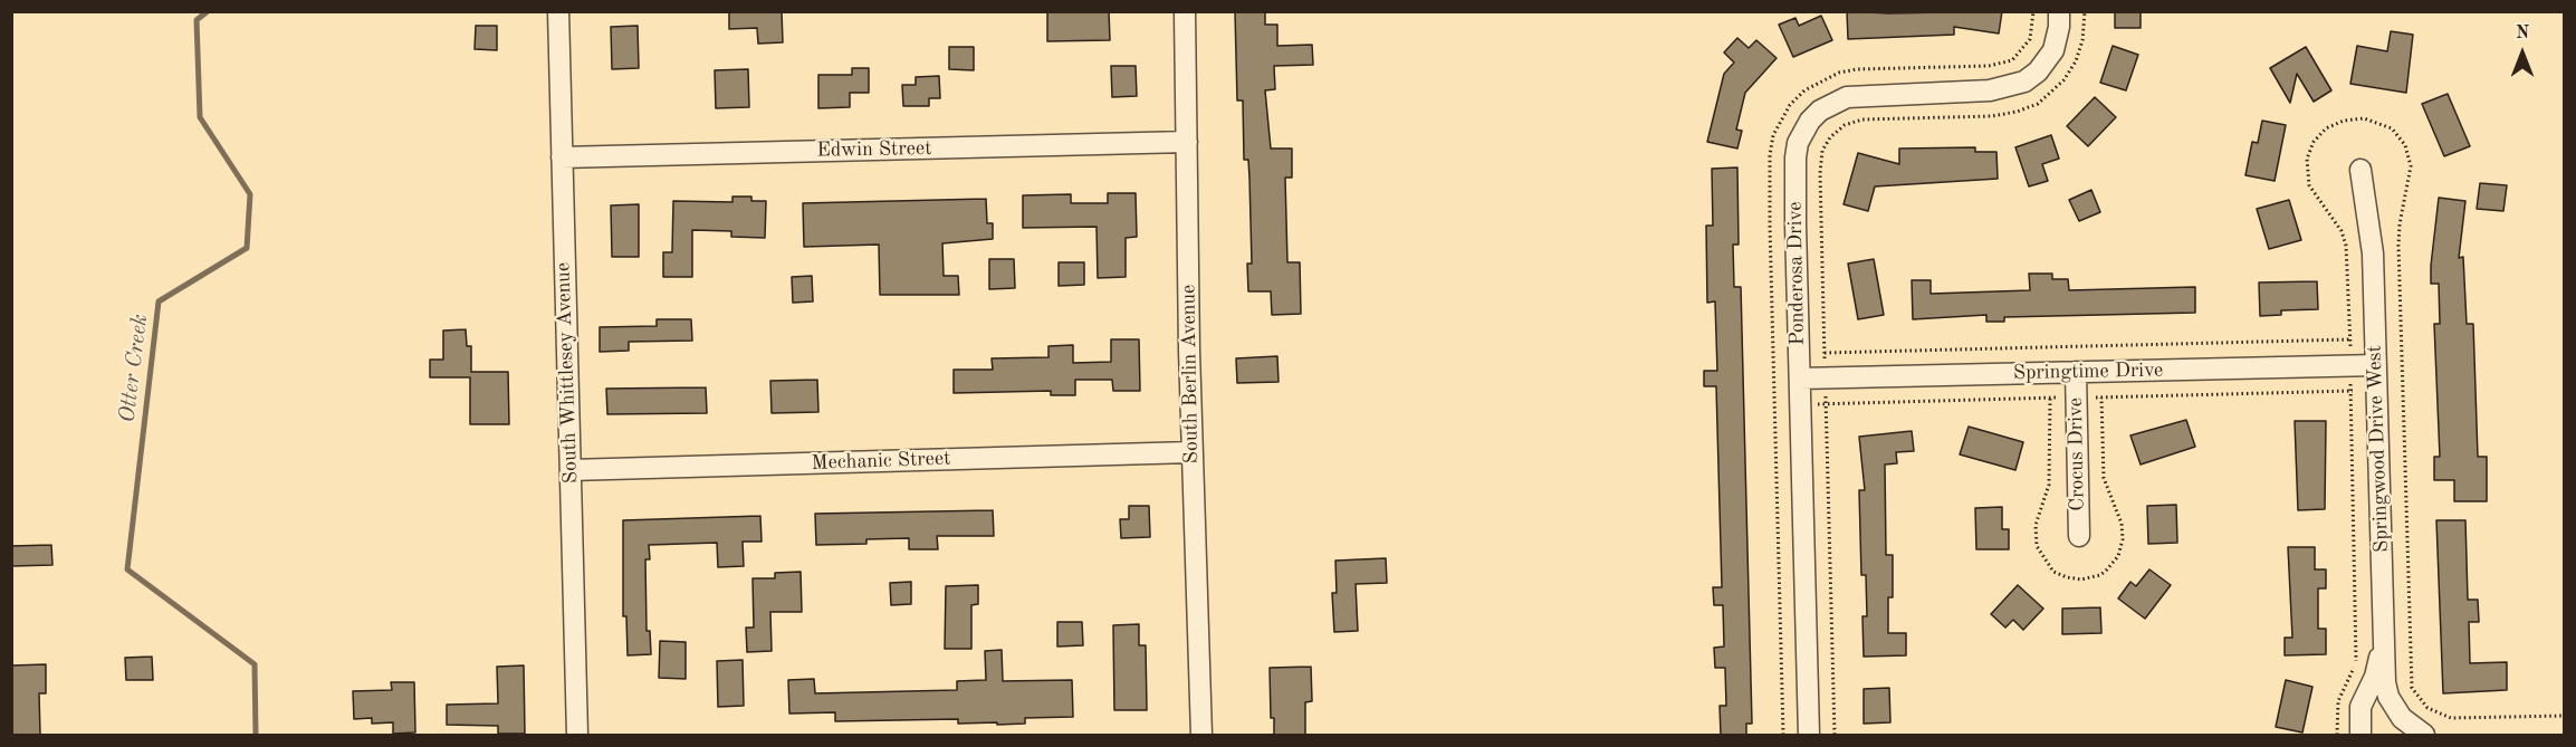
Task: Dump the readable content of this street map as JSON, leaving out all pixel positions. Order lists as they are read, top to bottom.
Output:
{
  "streets": {
    "street": [
      "Edwin Street",
      "Ponderosa Drive",
      "Springtime Drive",
      "South Whittlesey Avenue",
      "South Berlin Avenue",
      "Springwood Drive West",
      "Crocus Drive",
      "Mechanic Street"
    ]
  },
  "crossings": [
    ["Edwin Street", "South Whittlesey Avenue"],
    ["Edwin Street", "South Berlin Avenue"],
    ["Ponderosa Drive", "Springtime Drive"],
    ["Springtime Drive", "Springwood Drive West"],
    ["Springtime Drive", "Crocus Drive"],
    ["South Whittlesey Avenue", "Mechanic Street"],
    ["South Berlin Avenue", "Mechanic Street"]
  ],
  "water": ["Otter Creek"],
  "north": "top"
}
